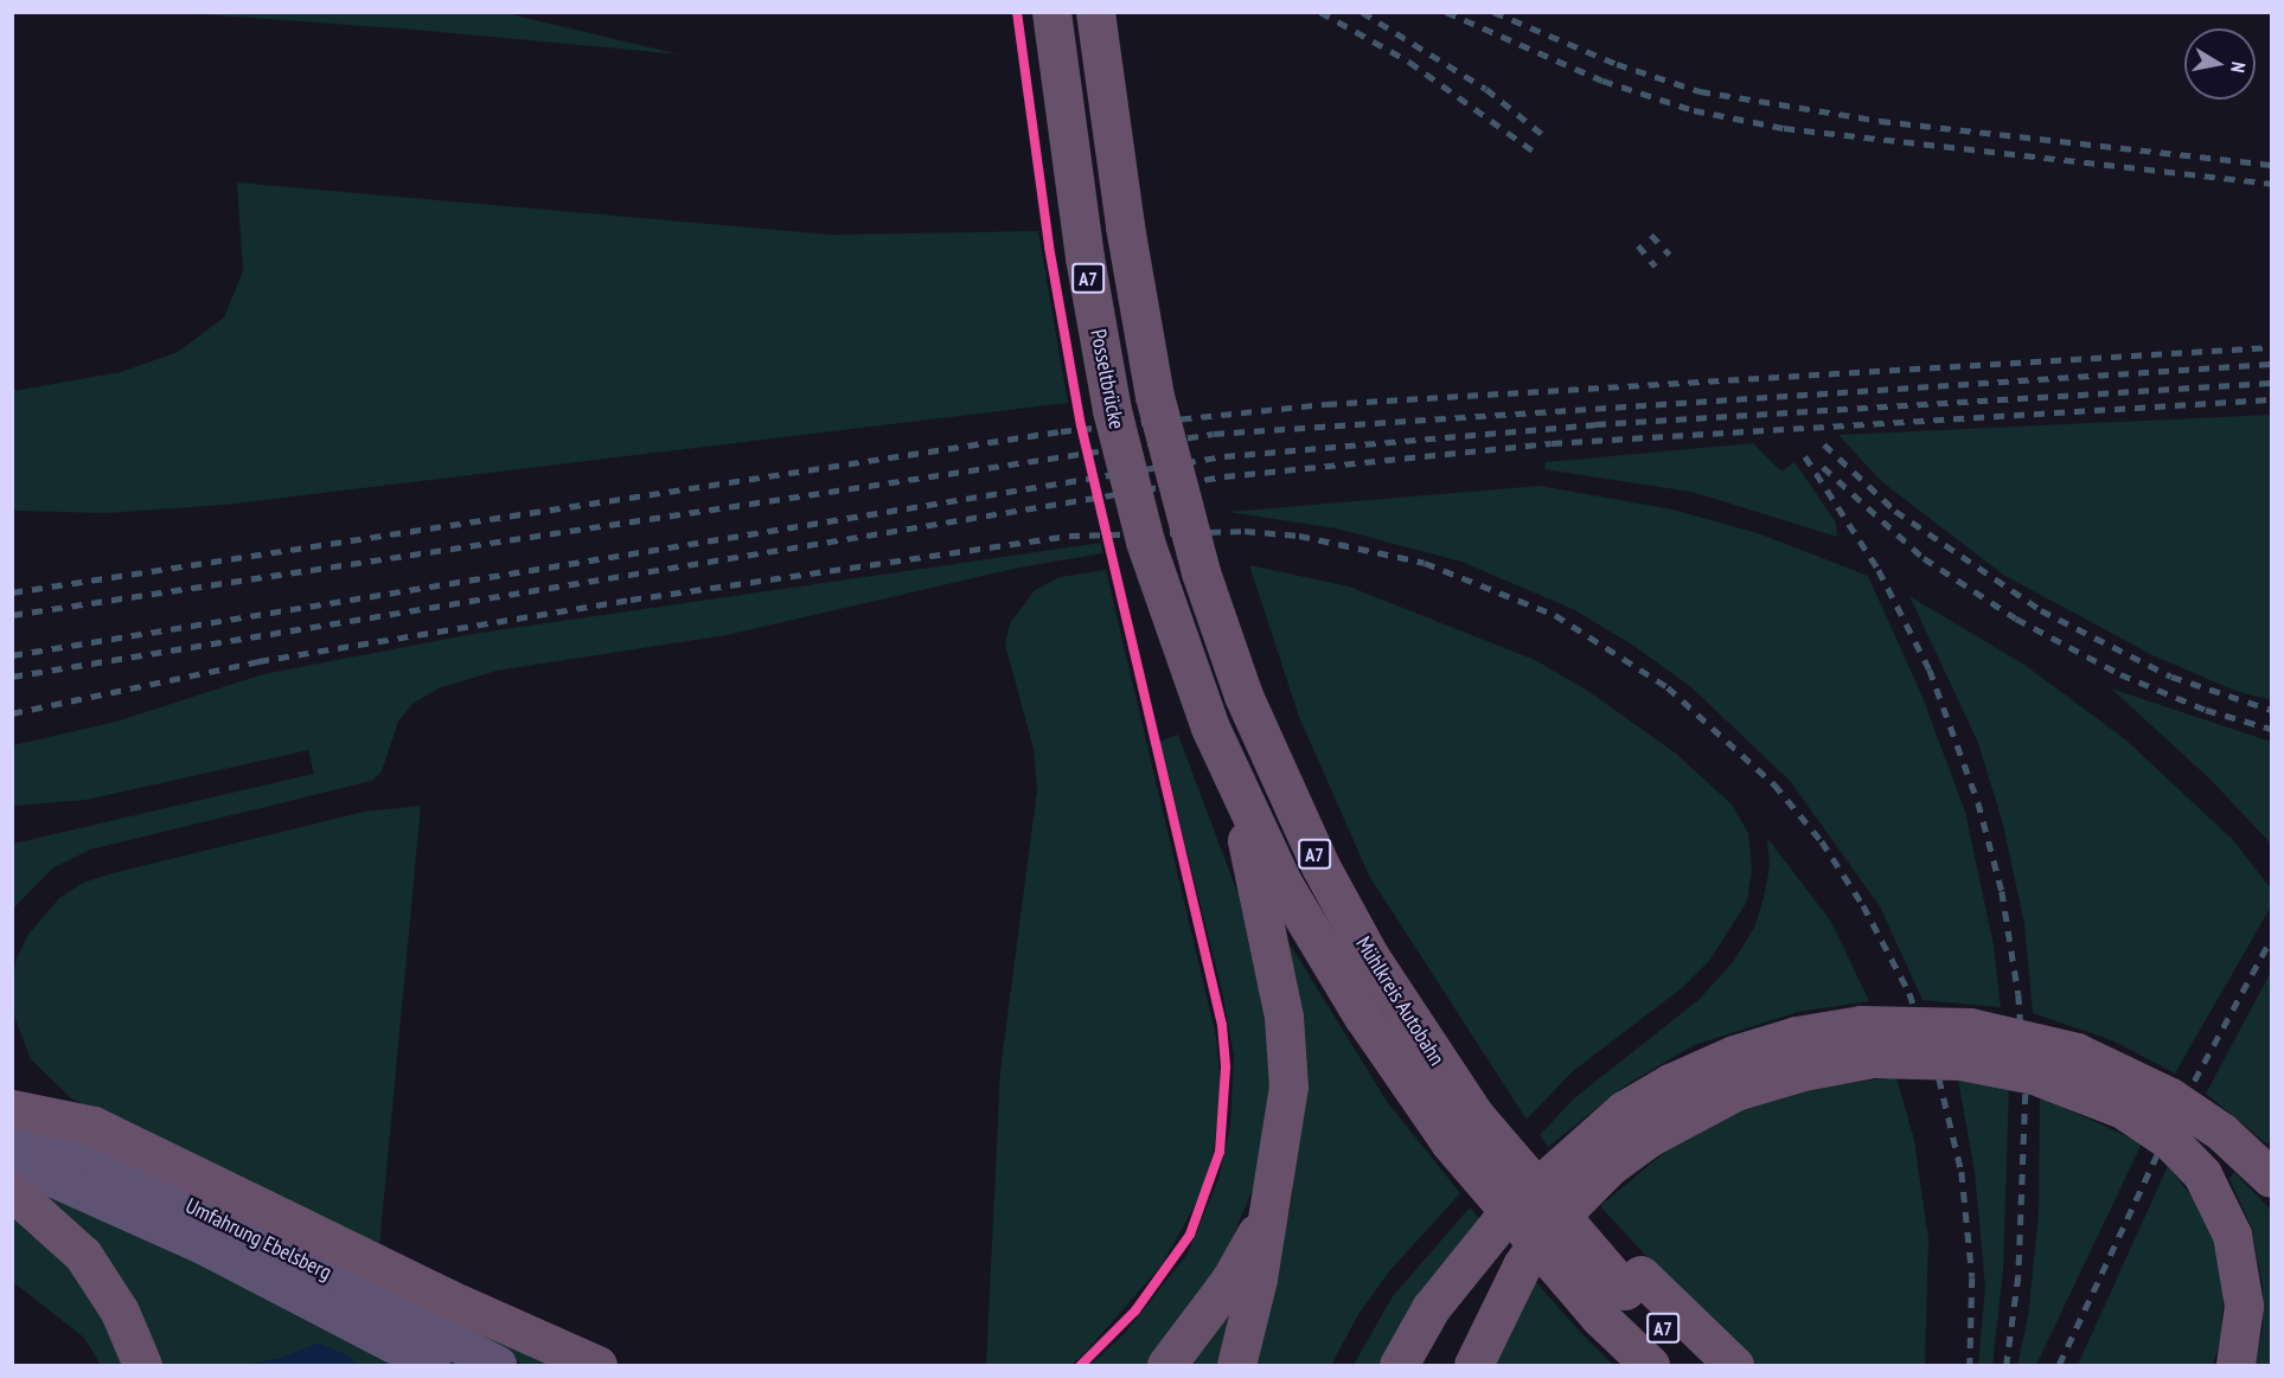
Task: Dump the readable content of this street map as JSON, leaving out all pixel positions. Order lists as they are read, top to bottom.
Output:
{
  "streets": {
    "highway": ["A7", "Posseltbrücke", "Mühlkreis Autobahn"],
    "main road": ["Umfahrung Ebelsberg"]
  },
  "crossings": [
    ["Posseltbrücke", "Mühlkreis Autobahn"]
  ],
  "north": "right"
}
